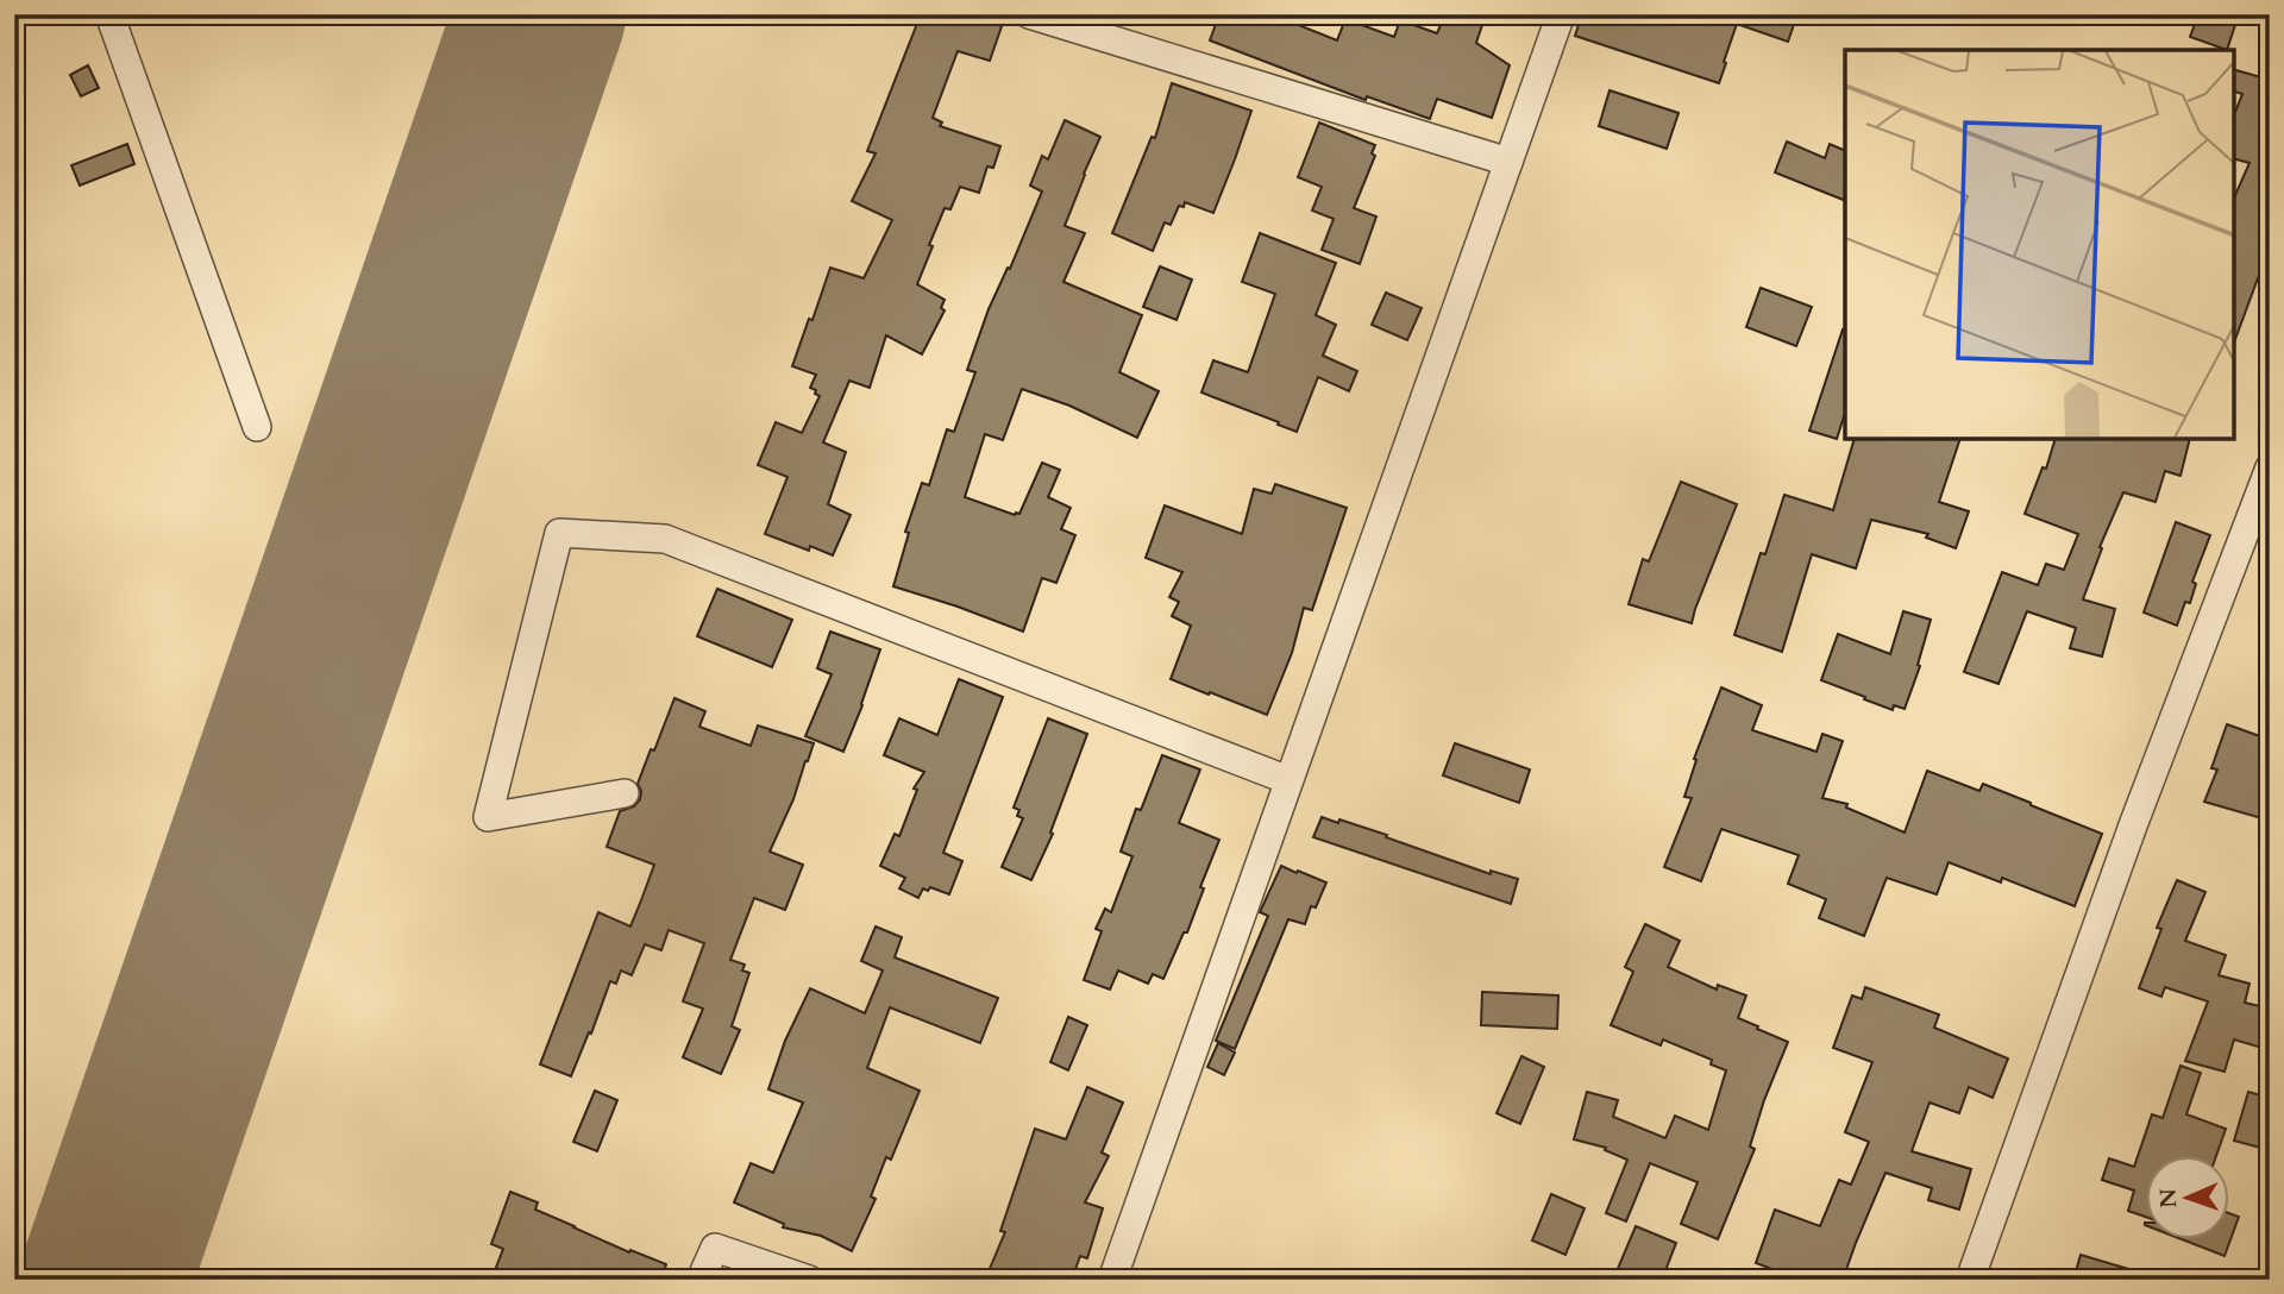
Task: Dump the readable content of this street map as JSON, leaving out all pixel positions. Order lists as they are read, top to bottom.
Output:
{
  "north": "left"
}
